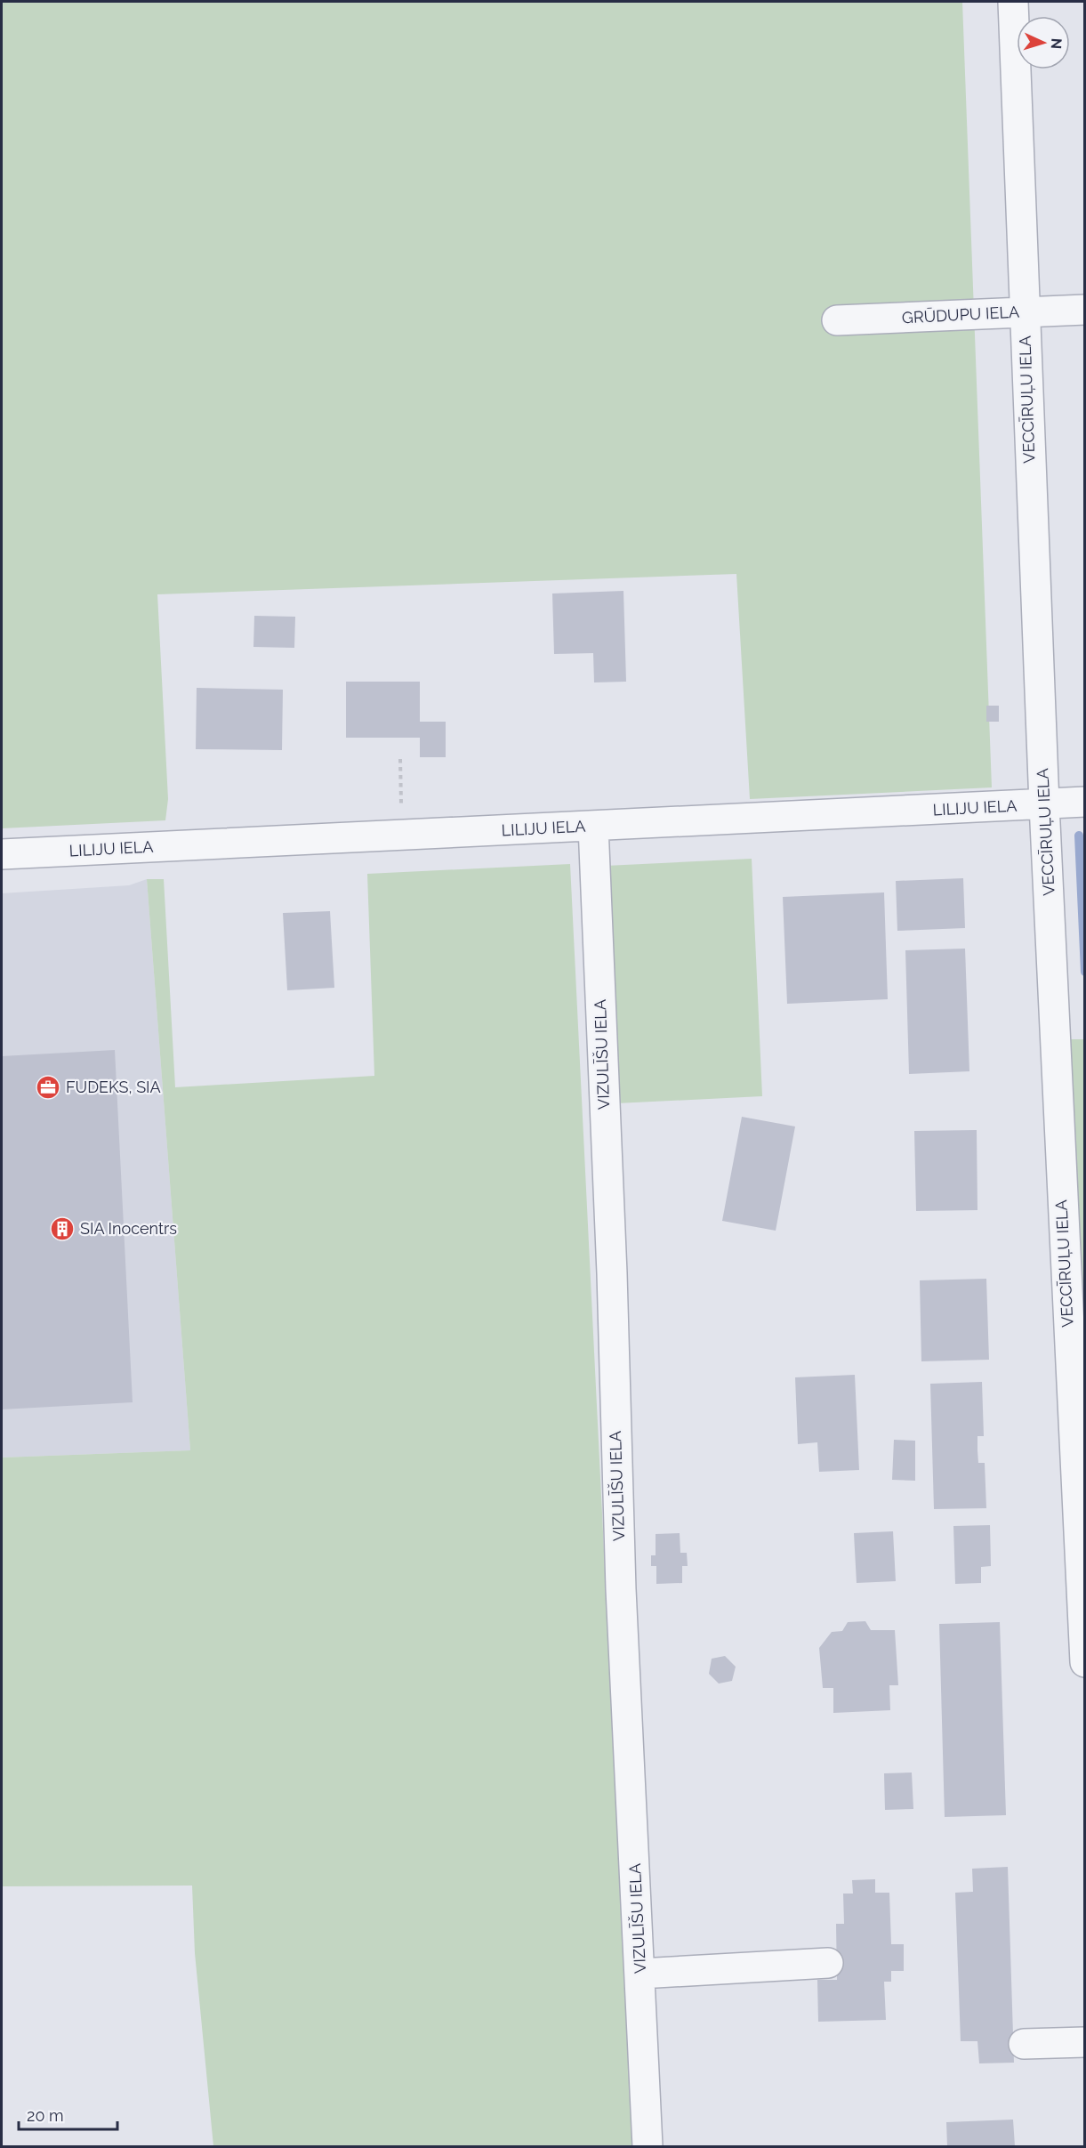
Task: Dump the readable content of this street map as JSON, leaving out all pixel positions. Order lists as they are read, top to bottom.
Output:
{
  "streets": {
    "street": [
      "GRŪDUPU IELA",
      "VECCĪRUĻU IELA",
      "LILIJU IELA",
      "VIZULĪŠU IELA"
    ]
  },
  "crossings": [
    ["GRŪDUPU IELA", "VECCĪRUĻU IELA"],
    ["VECCĪRUĻU IELA", "LILIJU IELA"],
    ["LILIJU IELA", "VIZULĪŠU IELA"]
  ],
  "places": {
    "office": ["FUDEKS, SIA"],
    "building": ["SIA Inocentrs"]
  },
  "scale_bar": "20 m",
  "north": "right"
}
